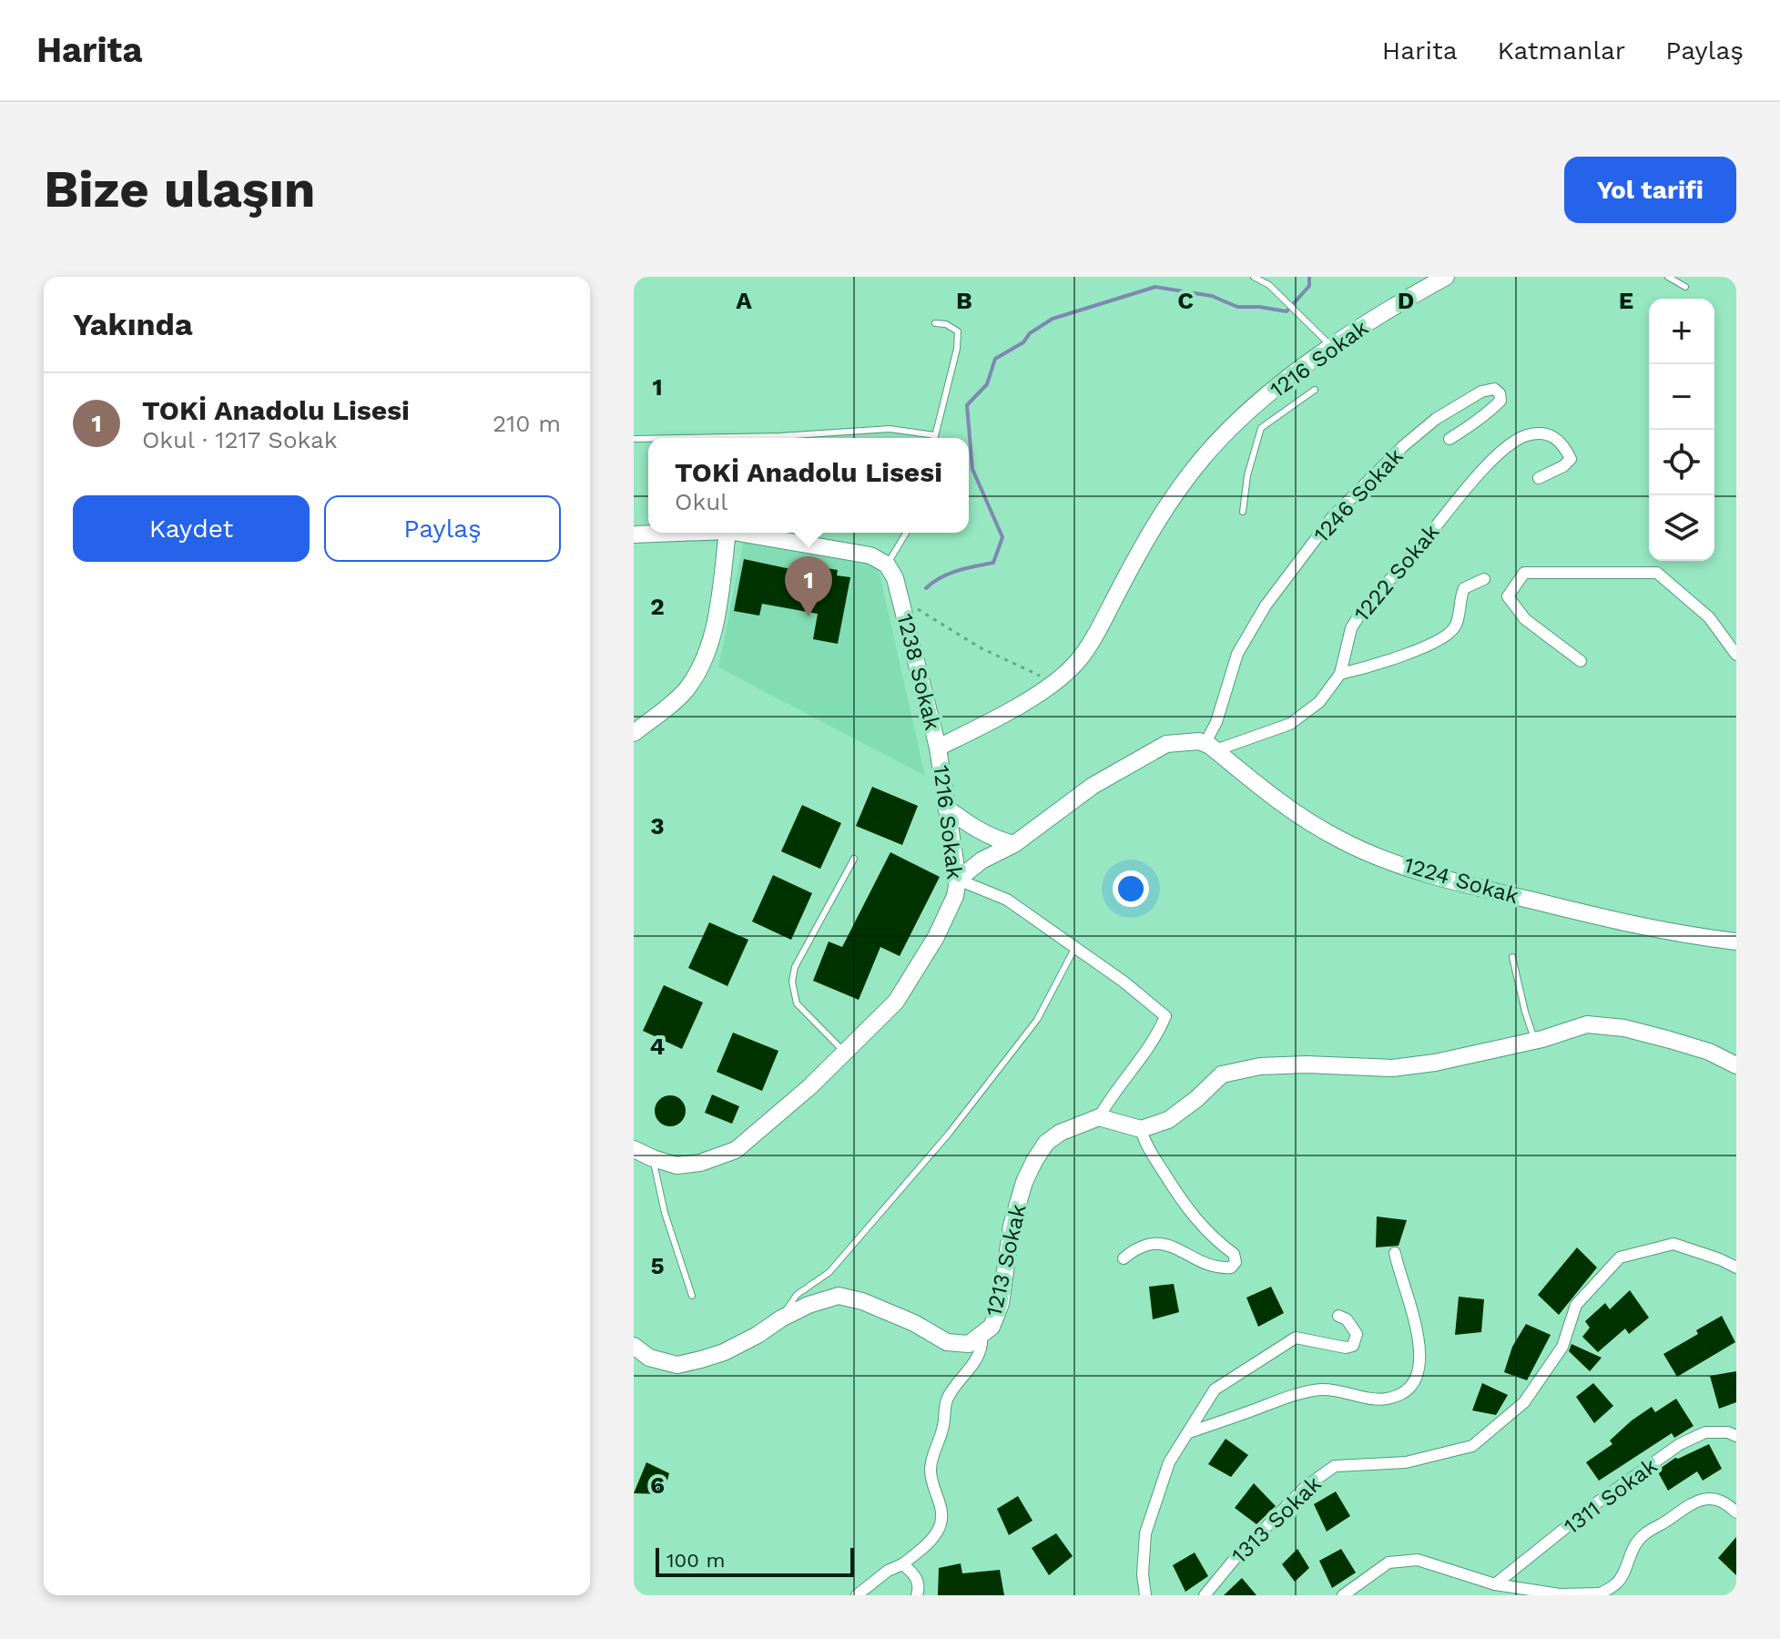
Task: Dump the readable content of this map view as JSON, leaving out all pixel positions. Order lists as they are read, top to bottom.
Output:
{
  "streets": {
    "street": [
      "1216 Sokak",
      "1246 Sokak",
      "1222 Sokak",
      "1238 Sokak",
      "1224 Sokak",
      "1213 Sokak",
      "1311 Sokak",
      "1313 Sokak"
    ]
  },
  "crossings": [
    ["1216 Sokak", "1222 Sokak"],
    ["1216 Sokak", "1238 Sokak"],
    ["1246 Sokak", "1222 Sokak"],
    ["1246 Sokak", "1224 Sokak"],
    ["1222 Sokak", "1224 Sokak"]
  ],
  "scale_bar": "100 m",
  "page": {
    "header": "Harita",
    "nav": ["Harita", "Katmanlar", "Paylaş"],
    "buttons": [
      "Yol tarifi",
      ["Kaydet", "Paylaş"]
    ],
    "title": "Bize ulaşın",
    "heading": "Yakında",
    "map_buttons": ["+", "−"],
    "list": [
      {
        "mark": "1",
        "name": "TOKİ Anadolu Lisesi",
        "note": "Okul · 1217 Sokak",
        "value": "210 m"
      }
    ],
    "popup": ["TOKİ Anadolu Lisesi", "Okul"],
    "pins": "1",
    "scale": "100 m"
  },
  "grid": {
    "columns": [
      "A",
      "B",
      "C",
      "D",
      "E"
    ],
    "rows": [
      "1",
      "2",
      "3",
      "4",
      "5",
      "6"
    ]
  }
}
